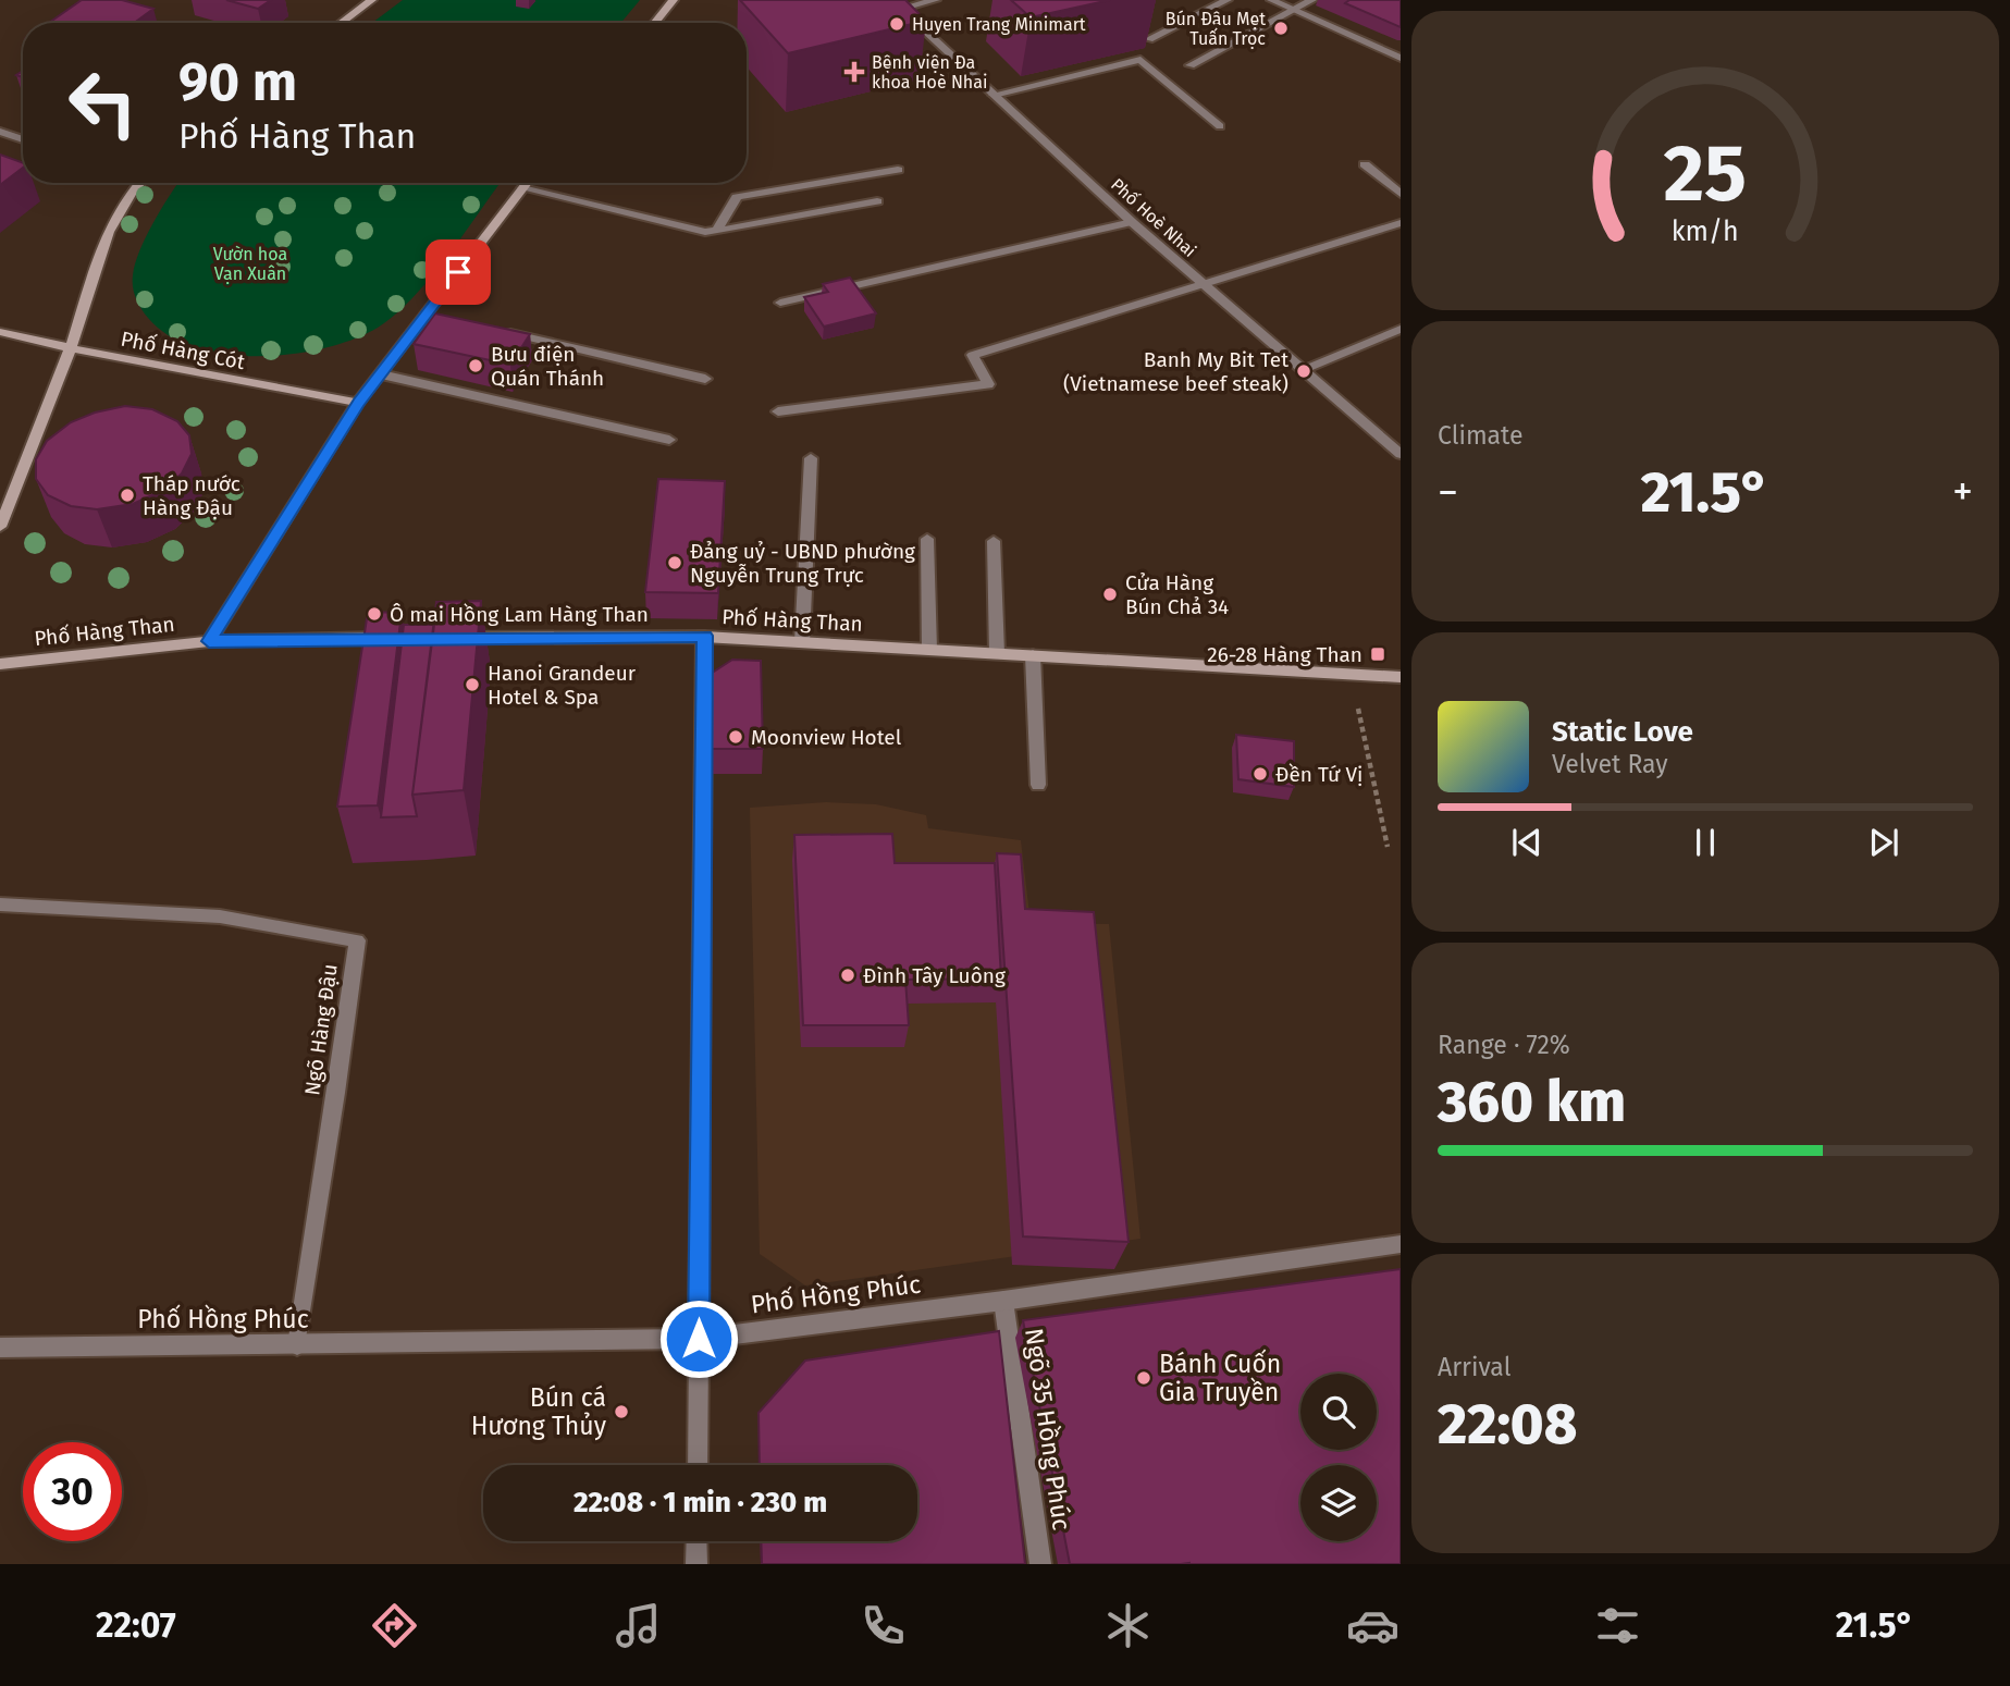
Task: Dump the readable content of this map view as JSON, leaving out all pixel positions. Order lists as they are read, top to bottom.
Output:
{
  "streets": {
    "main road": ["Phố Hàng Cót", "Phố Hàng Than"],
    "street": [
      "Phố Hoè Nhai",
      "Ngõ Hàng Đậu",
      "Phố Hồng Phúc",
      "Ngõ 35 Hồng Phúc"
    ]
  },
  "crossings": [
    ["Ngõ Hàng Đậu", "Phố Hồng Phúc"],
    ["Phố Hồng Phúc", "Ngõ 35 Hồng Phúc"]
  ],
  "parks": ["Vườn hoa Vạn Xuân"],
  "places": {
    "other": [
      "Huyen Trang Minimart",
      "Bún Đậu Mẹt Tuấn Trọc",
      "Bưu điện Quán Thánh",
      "Banh My Bit Tet (Vietnamese beef steak)",
      "Tháp nước Hàng Đậu",
      "Đảng uỷ - UBND phường Nguyễn Trung Trực",
      "Cửa Hàng Bún Chả 34",
      "Ô mai Hồng Lam Hàng Than",
      "Hanoi Grandeur Hotel & Spa",
      "Moonview Hotel",
      "Đền Tứ Vị",
      "Đình Tây Luông",
      "Bánh Cuốn Gia Truyền",
      "Bún cá Hương Thủy"
    ],
    "health": ["Bệnh viện Đa khoa Hoè Nhai"],
    "transit": ["26-28 Hàng Than"]
  },
  "page": {
    "turn": ["90 m", "Phố Hàng Than"],
    "tile": [
      "Climate",
      ["Range · 72%", "360 km"],
      ["Arrival", "22:08"]
    ],
    "heat": ["−", "21.5°", "+"],
    "song": ["Static Love", "Velvet Ray"],
    "limit": "30",
    "trip": "22:08 · 1 min · 230 m",
    "tabs": ["22:07", "21.5°"],
    "gauge": ["25", "km/h"]
  }
}
